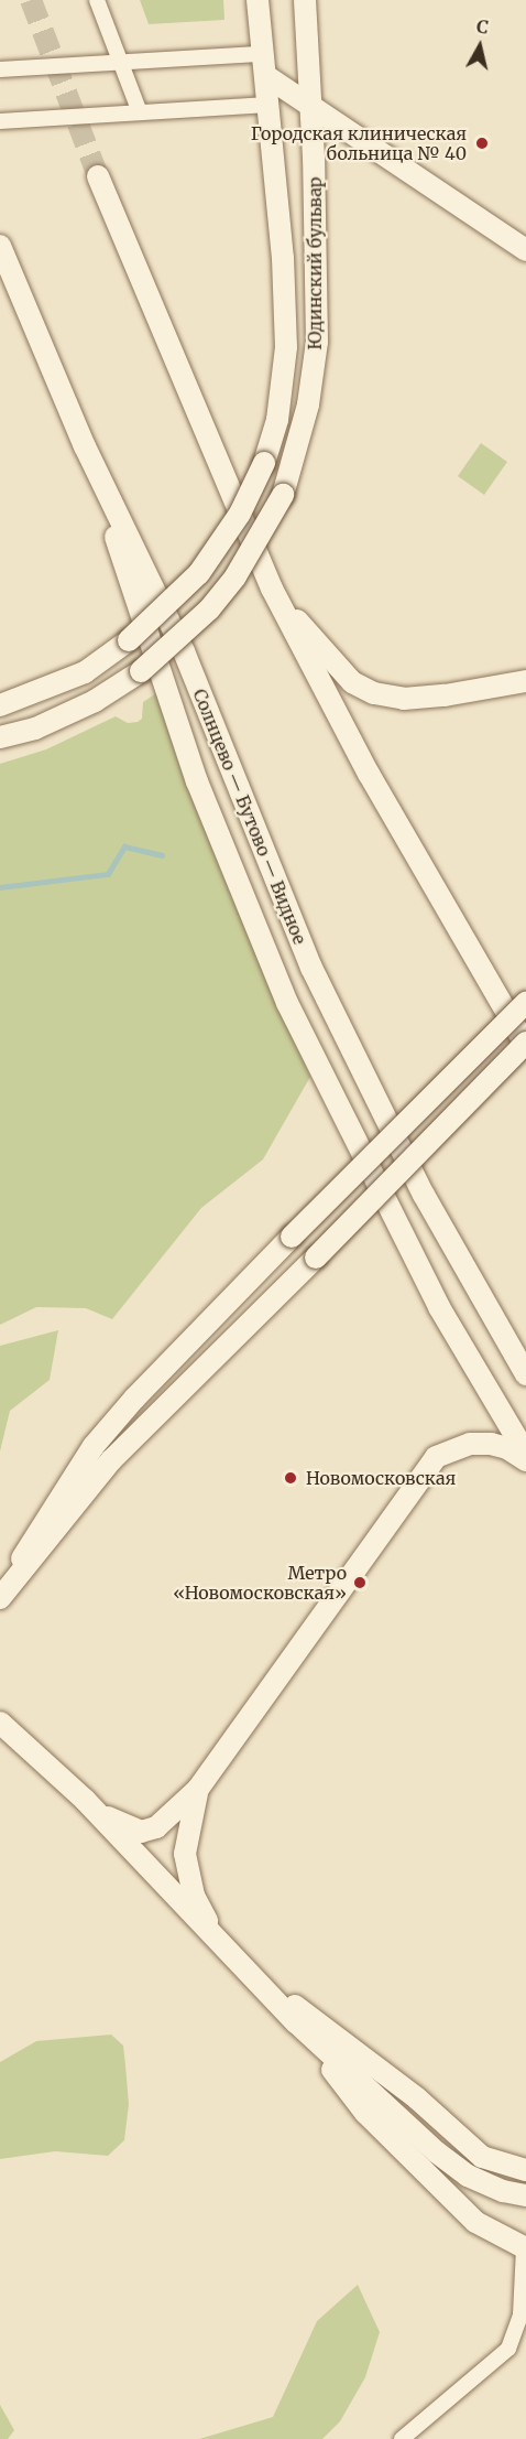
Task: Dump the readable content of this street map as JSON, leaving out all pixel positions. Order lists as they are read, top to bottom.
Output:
{
  "streets": {
    "main road": ["Юдинский бульвар", "Солнцево — Бутово — Видное"]
  },
  "places": ["Городская клиническая больница № 40", "Новомосковская", "Метро «Новомосковская»"],
  "north": "top"
}
